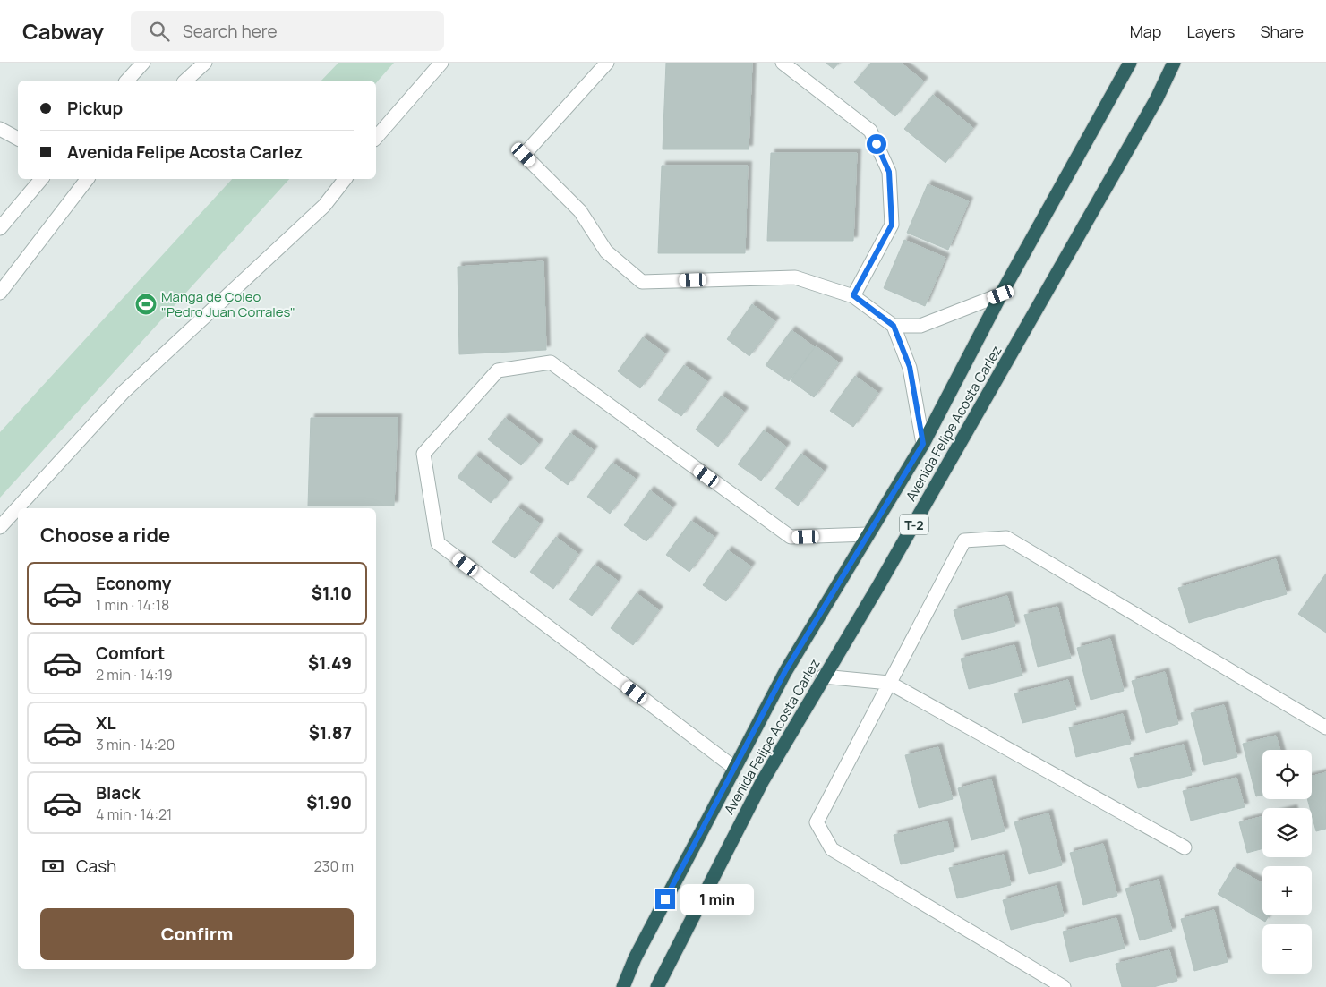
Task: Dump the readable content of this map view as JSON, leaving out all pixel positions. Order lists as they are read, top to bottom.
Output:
{
  "streets": {
    "highway": ["Avenida Felipe Acosta Carlez", "T-2"]
  },
  "places": {
    "sports": ["Manga de Coleo \"Pedro Juan Corrales\""]
  },
  "page": {
    "header": "Cabway",
    "search": "Search here",
    "nav": ["Map", "Layers", "Share"],
    "banner": ["Pickup", "Avenida Felipe Acosta Carlez"],
    "heading": "Choose a ride",
    "list": [
      {
        "name": "Economy",
        "note": "1 min · 14:18",
        "value": "$1.10"
      },
      {
        "name": "Comfort",
        "note": "2 min · 14:19",
        "value": "$1.49"
      },
      {
        "name": "XL",
        "note": "3 min · 14:20",
        "value": "$1.87"
      },
      {
        "name": "Black",
        "note": "4 min · 14:21",
        "value": "$1.90"
      }
    ],
    "map_buttons": ["+", "−"],
    "pay": ["Cash", "230 m"],
    "bubble": "1 min",
    "buttons": "Confirm"
  }
}
